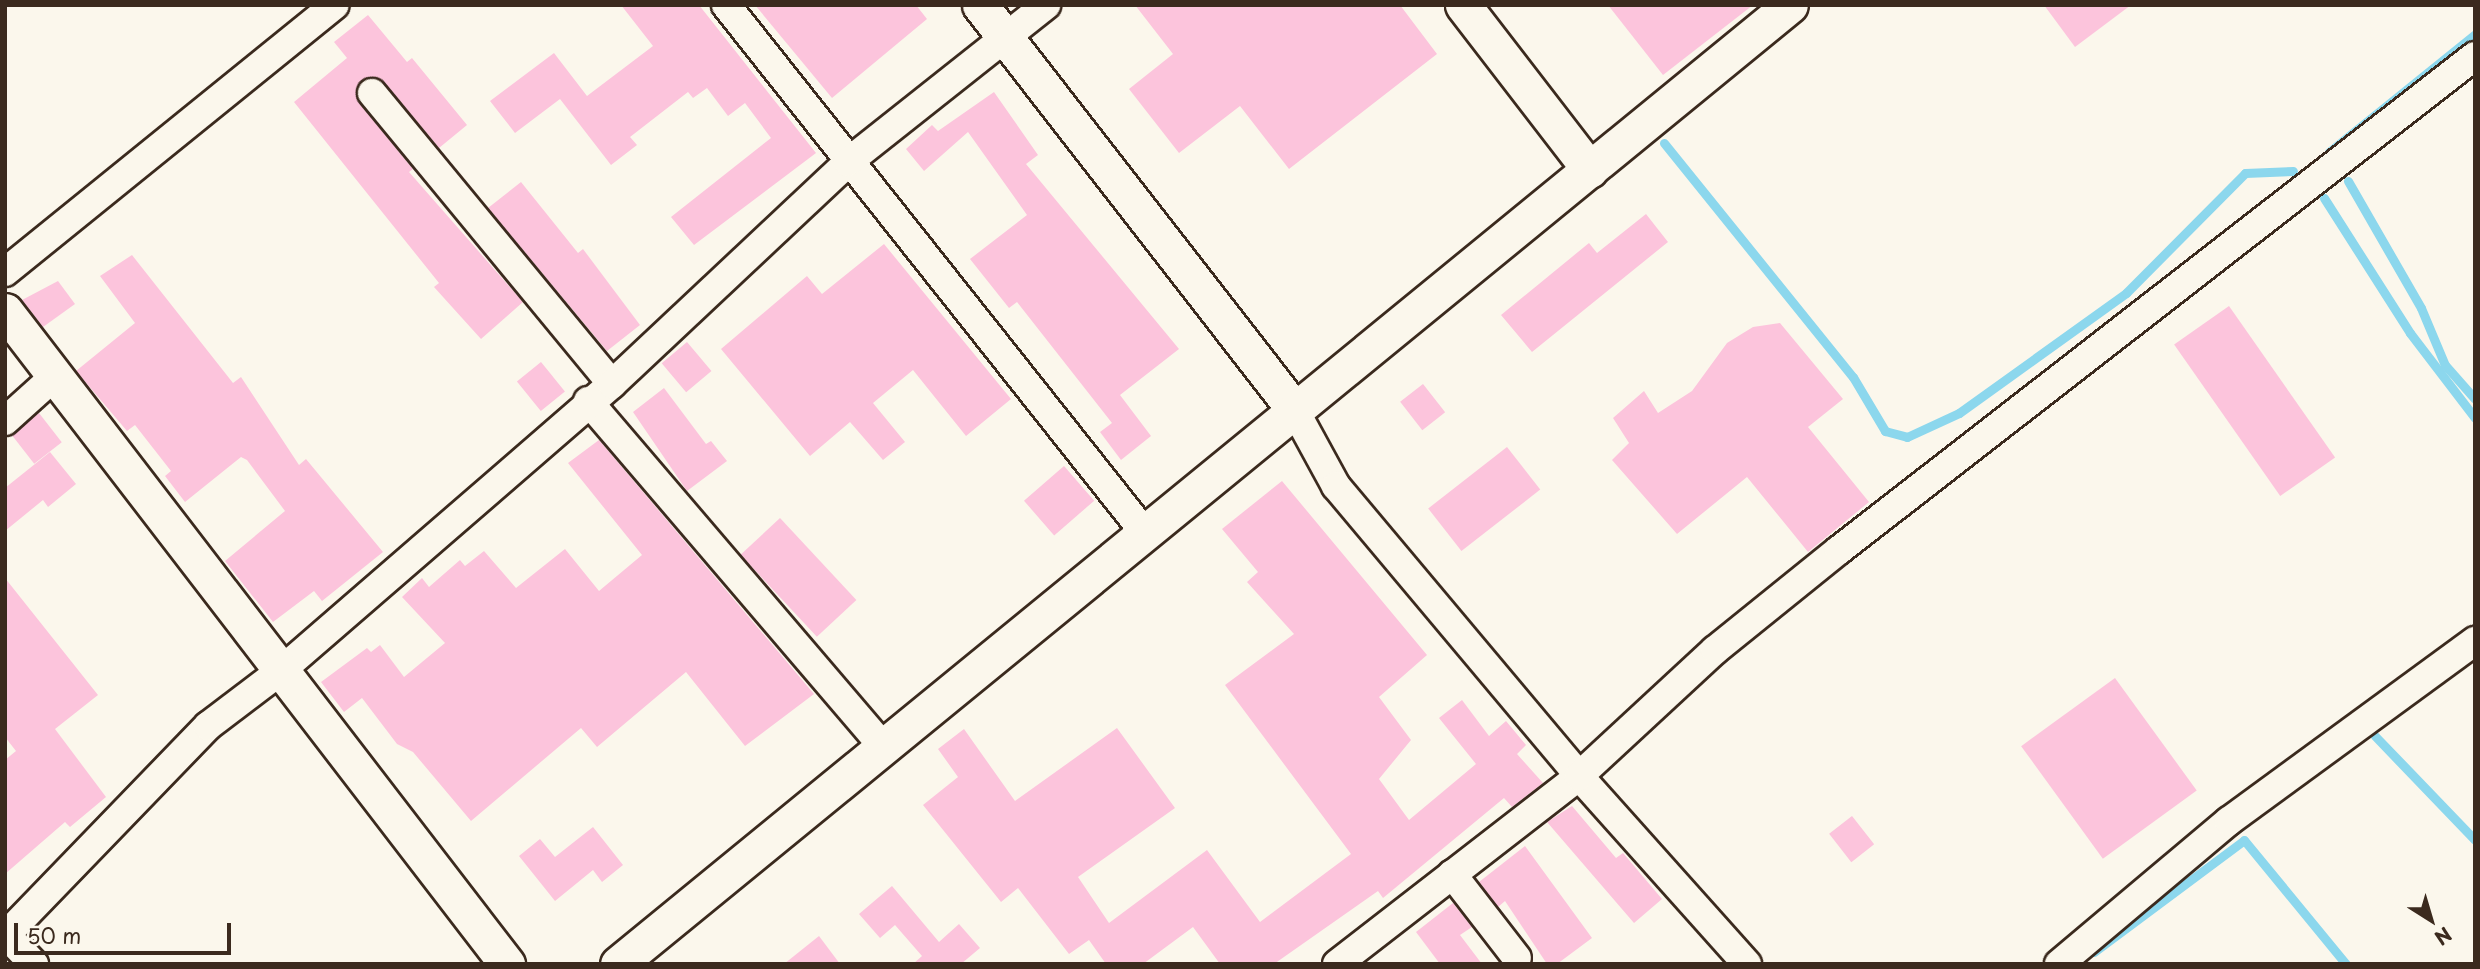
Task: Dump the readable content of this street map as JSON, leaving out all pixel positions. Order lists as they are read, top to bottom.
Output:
{
  "scale_bar": "50 m",
  "north": "bottom right"
}
